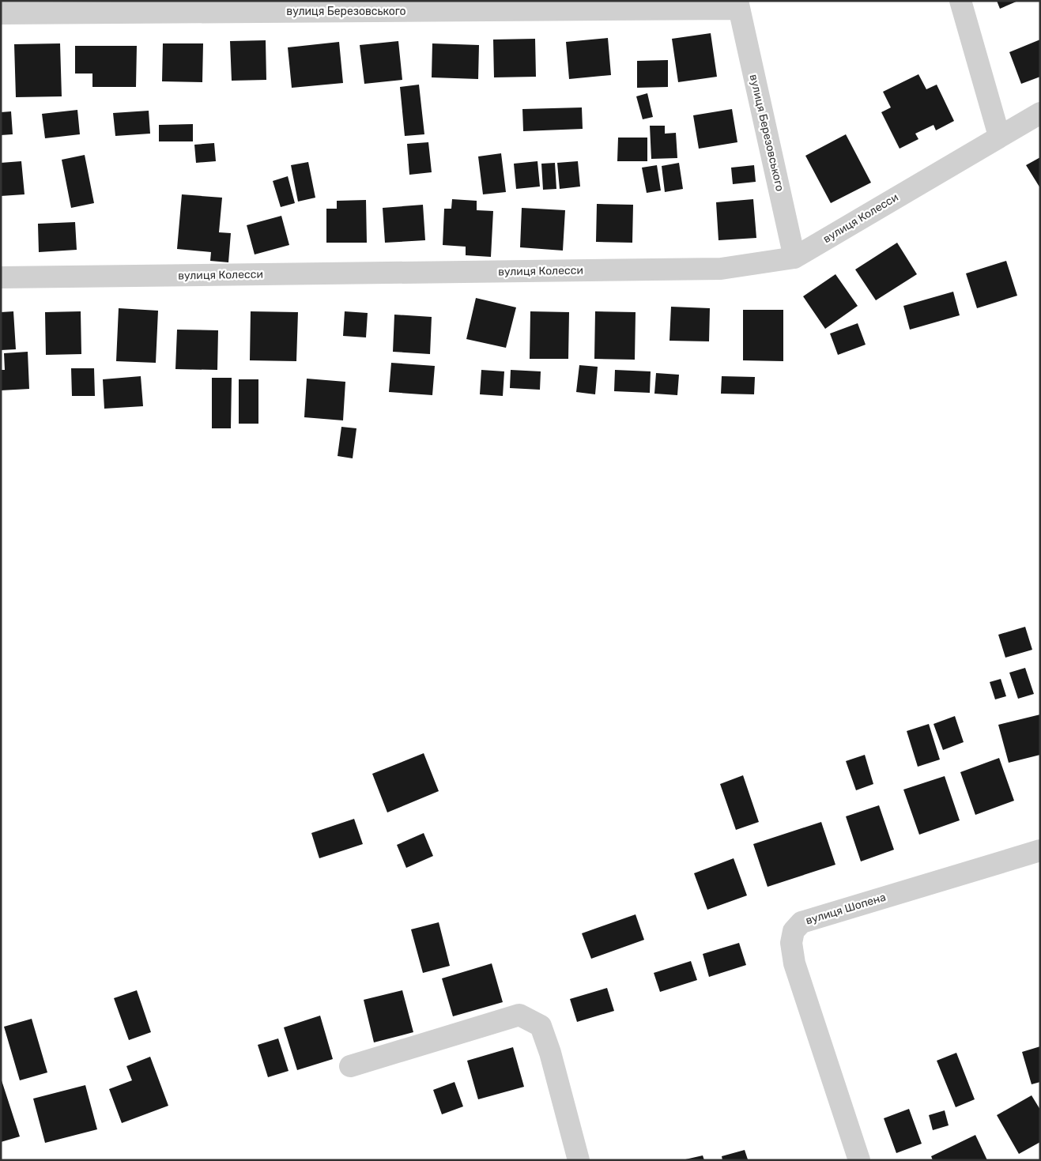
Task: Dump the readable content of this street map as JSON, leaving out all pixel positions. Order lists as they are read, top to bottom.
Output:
{
  "streets": {
    "street": ["вулиця Березовського", "вулиця Колесси", "вулиця Шопена"]
  },
  "crossings": [
    ["вулиця Березовського", "вулиця Колесси"]
  ]
}
